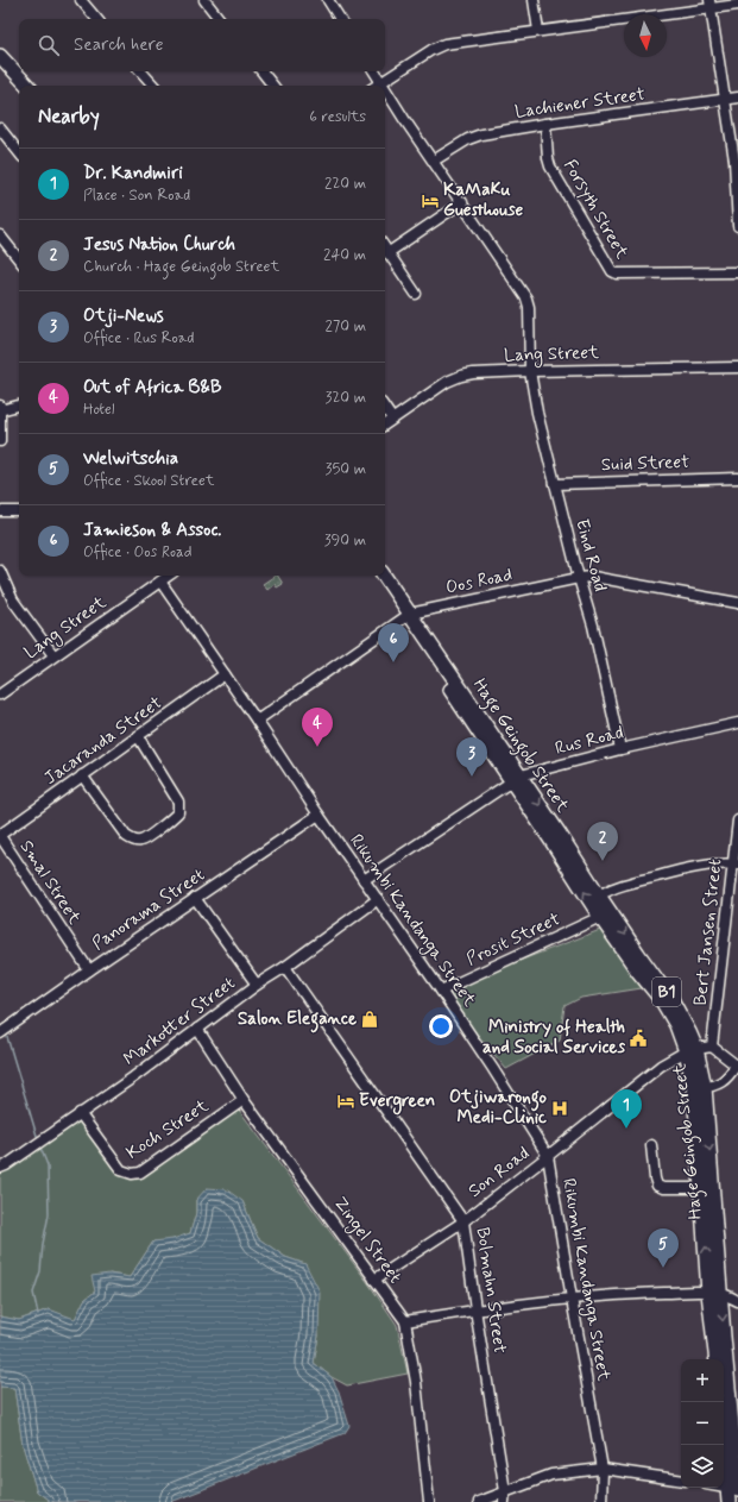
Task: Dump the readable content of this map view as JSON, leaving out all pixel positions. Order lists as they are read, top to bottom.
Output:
{
  "streets": {
    "highway": ["Hage Geingob Street", "B1"],
    "street": [
      "Lachiener Street",
      "Forsyth Street",
      "Lang Street",
      "Suid Street",
      "Eind Road",
      "Oos Road",
      "Jacaranda Street",
      "Rus Road",
      "Smal Street",
      "Panorama Street",
      "Rikumbi Kandanga Street",
      "Bert Jansen Street",
      "Prosit Street",
      "Markotter Street",
      "Koch Street",
      "Son Road",
      "Zingel Street",
      "Bolmahn Street"
    ]
  },
  "crossings": [
    ["Lachiener Street", "Forsyth Street"],
    ["Lachiener Street", "Eind Road"],
    ["Lang Street", "Eind Road"],
    ["Lang Street", "Rikumbi Kandanga Street"],
    ["Suid Street", "Eind Road"],
    ["Eind Road", "Oos Road"],
    ["Eind Road", "Rus Road"],
    ["Oos Road", "Hage Geingob Street"],
    ["Oos Road", "Rikumbi Kandanga Street"],
    ["Jacaranda Street", "Smal Street"],
    ["Jacaranda Street", "Rikumbi Kandanga Street"],
    ["Rus Road", "Hage Geingob Street"],
    ["Rus Road", "Rikumbi Kandanga Street"],
    ["Hage Geingob Street", "Prosit Street"],
    ["Hage Geingob Street", "Son Road"],
    ["Smal Street", "Panorama Street"],
    ["Panorama Street", "Rikumbi Kandanga Street"],
    ["Rikumbi Kandanga Street", "Prosit Street"],
    ["Rikumbi Kandanga Street", "Markotter Street"],
    ["Rikumbi Kandanga Street", "Son Road"],
    ["Bert Jansen Street", "Son Road"],
    ["Markotter Street", "Koch Street"],
    ["Markotter Street", "Zingel Street"],
    ["Markotter Street", "Bolmahn Street"],
    ["Koch Street", "Zingel Street"],
    ["Son Road", "Zingel Street"],
    ["Son Road", "Bolmahn Street"]
  ],
  "places": {
    "hotel": ["KaMaKu Guesthouse", "Evergreen"],
    "shop": ["Salon Elegance"],
    "public building": ["Ministry of Health and Social Services"],
    "hospital": ["Otjiwarongo Medi-Clinic"]
  },
  "north": "bottom",
  "page": {
    "search": "Search here",
    "heading": ["Nearby", "6 results"],
    "list": [
      {
        "mark": "1",
        "name": "Dr. Kandmiri",
        "note": "Place · Son Road",
        "value": "220 m"
      },
      {
        "mark": "2",
        "name": "Jesus Nation Church",
        "note": "Church · Hage Geingob Street",
        "value": "240 m"
      },
      {
        "mark": "3",
        "name": "Otji-News",
        "note": "Office · Rus Road",
        "value": "270 m"
      },
      {
        "mark": "4",
        "name": "Out of Africa B&B",
        "note": "Hotel",
        "value": "320 m"
      },
      {
        "mark": "5",
        "name": "Welwitschia",
        "note": "Office · Skool Street",
        "value": "350 m"
      },
      {
        "mark": "6",
        "name": "Jamieson & Assoc.",
        "note": "Office · Oos Road",
        "value": "390 m"
      }
    ],
    "pins": [
      "6",
      "4",
      "3",
      "2",
      "1",
      "5"
    ],
    "map_buttons": ["+", "−"]
  }
}
